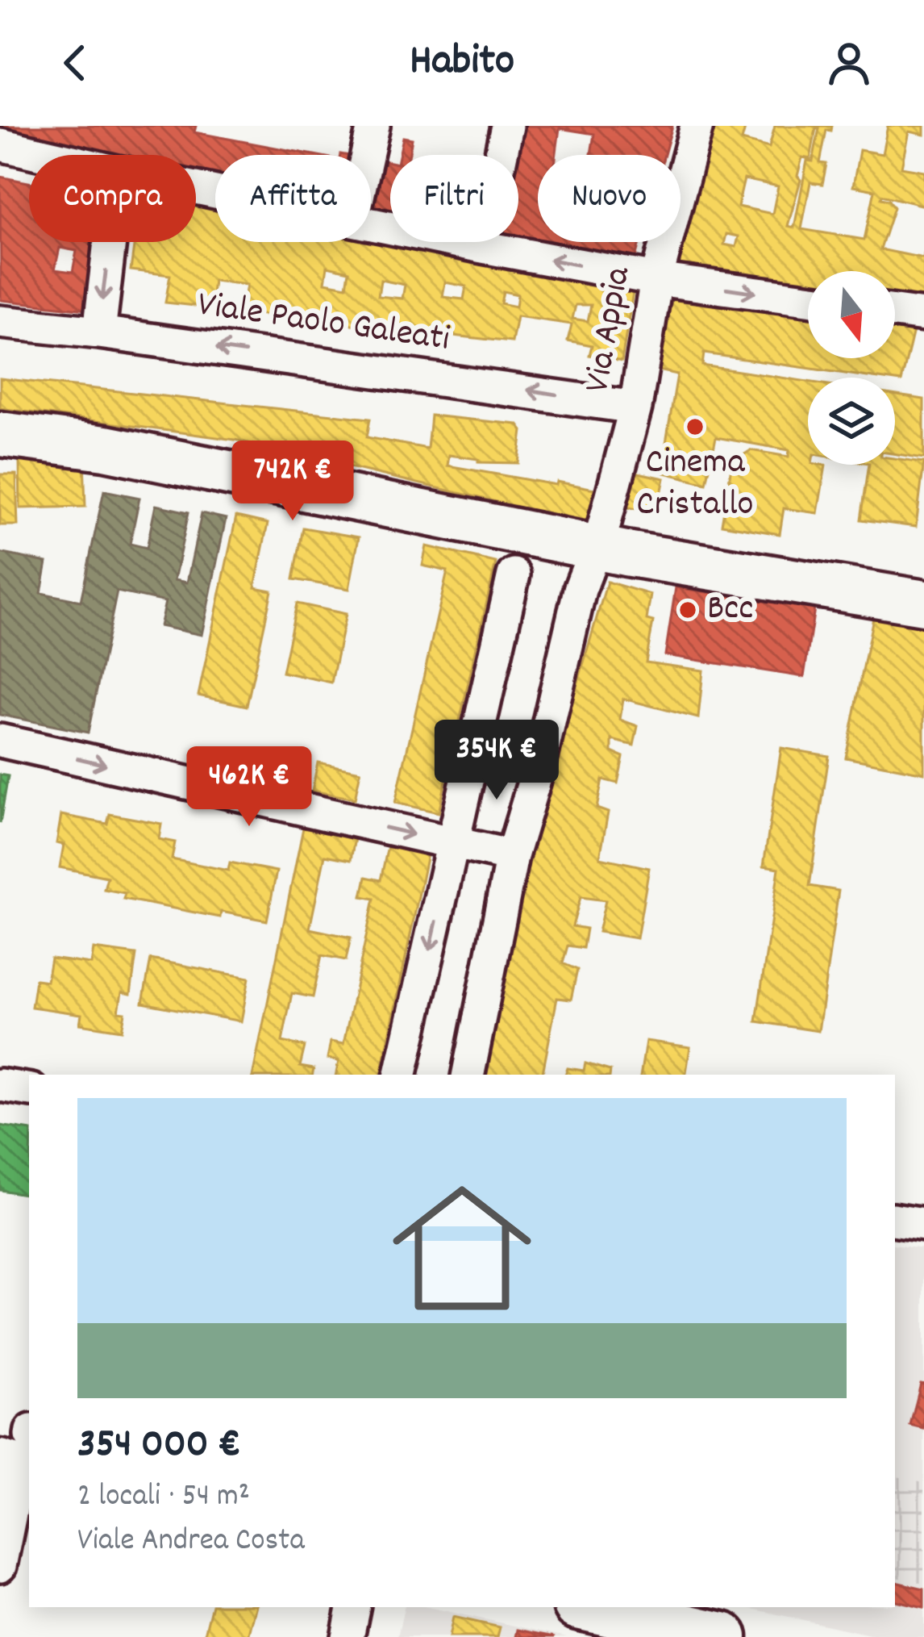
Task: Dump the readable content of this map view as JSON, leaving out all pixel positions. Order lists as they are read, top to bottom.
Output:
{
  "streets": {
    "street": ["Viale Paolo Galeati", "Via Appia"]
  },
  "crossings": [
    ["Viale Paolo Galeati", "Via Appia"]
  ],
  "places": ["Cinema Cristallo", "Bcc"],
  "north": "bottom",
  "page": {
    "header": "Habito",
    "chip": [
      "Compra",
      "Affitta",
      "Filtri",
      "Nuovo"
    ],
    "price": ["742K €", "354K €", "462K €"],
    "list": [
      {
        "name": "354 000 €",
        "note": "2 locali · 54 m² · Viale Andrea Costa"
      }
    ]
  }
}
